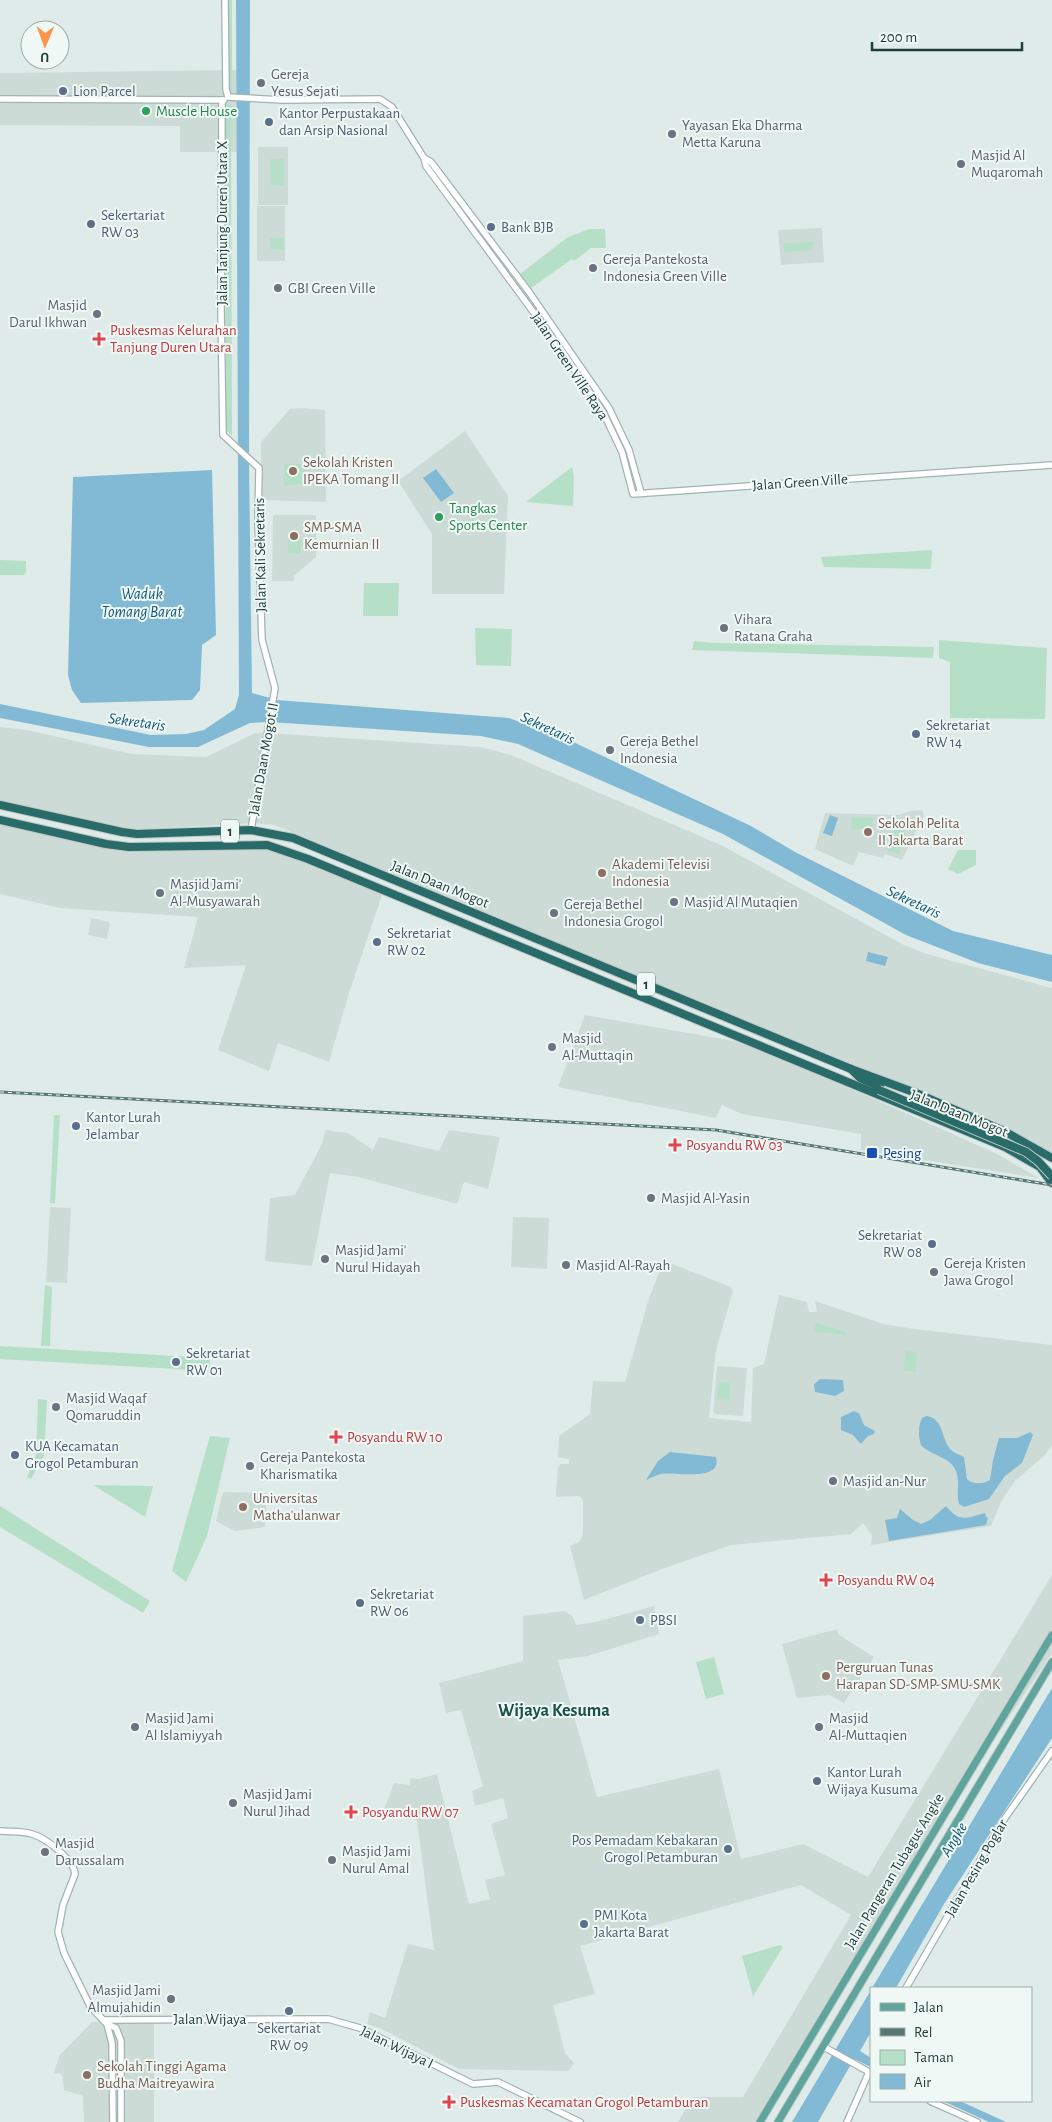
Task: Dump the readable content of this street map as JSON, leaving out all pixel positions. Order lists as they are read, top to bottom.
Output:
{
  "streets": {
    "highway": ["1", "Jalan Daan Mogot"],
    "main road": ["Jalan Pangeran Tubagus Angke"],
    "street": [
      "Jalan Tanjung Duren Utara X",
      "Jalan Green Ville Raya",
      "Jalan Green Ville",
      "Jalan Kali Sekretaris",
      "Jalan Daan Mogot II",
      "Jalan Pesing Poglar",
      "Jalan Wijaya",
      "Jalan Wijaya I"
    ]
  },
  "crossings": [
    ["Jalan Tanjung Duren Utara X", "Jalan Kali Sekretaris"],
    ["Jalan Green Ville Raya", "Jalan Green Ville"],
    ["Jalan Kali Sekretaris", "Jalan Daan Mogot II"],
    ["Jalan Daan Mogot II", "Jalan Daan Mogot"],
    ["Jalan Wijaya", "Jalan Wijaya I"]
  ],
  "districts": ["Wijaya Kesuma"],
  "water": ["Waduk Tomang Barat", "Sekretaris", "Angke"],
  "places": {
    "other": [
      "Gereja Yesus Sejati",
      "Lion Parcel",
      "Muscle House",
      "Kantor Perpustakaan dan Arsip Nasional",
      "Yayasan Eka Dharma Metta Karuna",
      "Masjid Al Muqaromah",
      "Sekertariat RW 03",
      "Bank BJB",
      "Gereja Pantekosta Indonesia Green Ville",
      "GBI Green Ville",
      "Masjid Darul Ikhwan",
      "Sekolah Kristen IPEKA Tomang II",
      "Tangkas Sports Center",
      "SMP-SMA Kemurnian II",
      "Vihara Ratana Graha",
      "Sekretariat RW 14",
      "Gereja Bethel Indonesia",
      "Sekolah Pelita II Jakarta Barat",
      "Akademi Televisi Indonesia",
      "Masjid Jami' Al-Musyawarah",
      "Masjid Al Mutaqien",
      "Gereja Bethel Indonesia Grogol",
      "Sekretariat RW 02",
      "Masjid Al-Muttaqin",
      "Kantor Lurah Jelambar",
      "Masjid Al-Yasin",
      "Sekretariat RW 08",
      "Masjid Jami' Nurul Hidayah",
      "Masjid Al-Rayah",
      "Gereja Kristen Jawa Grogol",
      "Sekretariat RW 01",
      "Masjid Waqaf Qomaruddin",
      "KUA Kecamatan Grogol Petamburan",
      "Gereja Pantekosta Kharismatika",
      "Masjid an-Nur",
      "Universitas Matha'ulanwar",
      "Sekretariat RW 06",
      "PBSI",
      "Perguruan Tunas Harapan SD-SMP-SMU-SMK",
      "Masjid Jami Al Islamiyyah",
      "Masjid Al-Muttaqien",
      "Kantor Lurah Wijaya Kusuma",
      "Masjid Jami Nurul Jihad",
      "Pos Pemadam Kebakaran Grogol Petamburan",
      "Masjid Darussalam",
      "Masjid Jami Nurul Amal",
      "PMI Kota Jakarta Barat",
      "Masjid Jami Almujahidin",
      "Sekertariat RW 09",
      "Sekolah Tinggi Agama Budha Maitreyawira"
    ],
    "health": [
      "Puskesmas Kelurahan Tanjung Duren Utara",
      "Posyandu RW 03",
      "Posyandu RW 10",
      "Posyandu RW 04",
      "Posyandu RW 07",
      "Puskesmas Kecamatan Grogol Petamburan"
    ],
    "transit": ["Pesing"]
  },
  "legend": [
    "Jalan",
    "Rel",
    "Taman",
    "Air"
  ],
  "scale_bar": "200 m",
  "north": "bottom"
}
